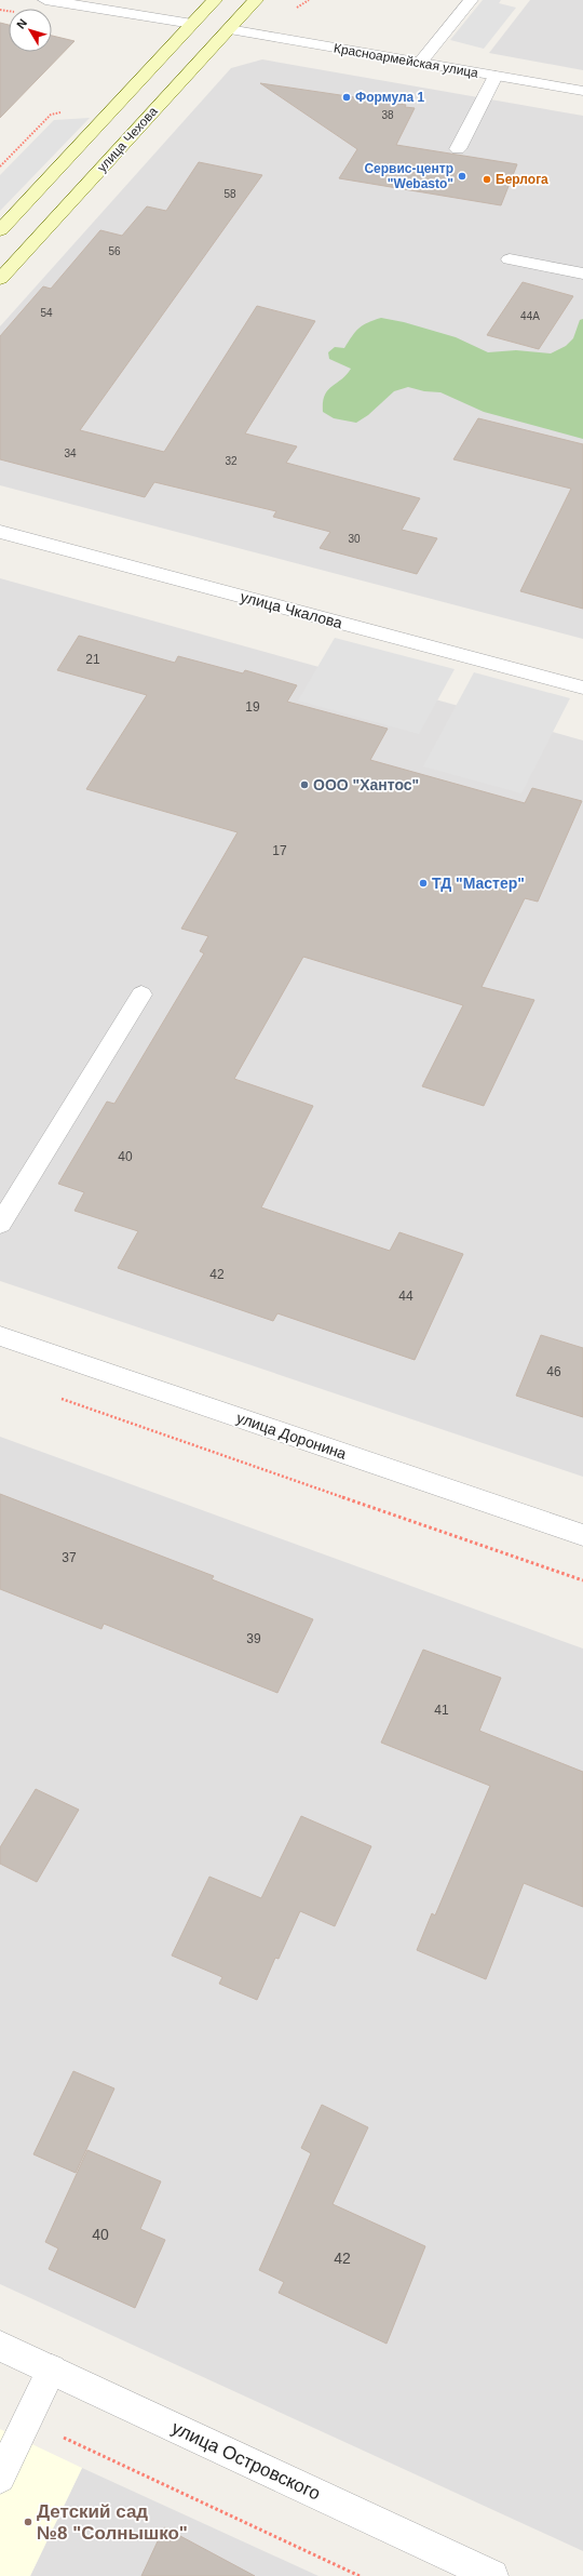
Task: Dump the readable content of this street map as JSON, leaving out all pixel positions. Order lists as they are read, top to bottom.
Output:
{
  "streets": {
    "main road": ["улица Чехова"],
    "street": [
      "Красноармейская улица",
      "улица Чкалова",
      "улица Доронина",
      "улица Островского"
    ]
  },
  "crossings": [
    ["Красноармейская улица", "улица Чехова"]
  ],
  "places": [
    "Формула 1",
    "Сервис-центр \"Webasto\"",
    "Берлога",
    "ООО \"Хантос\"",
    "ТД \"Мастер\"",
    "Детский сад №8 \"Солнышко\""
  ],
  "house_numbers": [
    "38",
    "58",
    "56",
    "54",
    "44А",
    "34",
    "32",
    "30",
    "21",
    "19",
    "17",
    "40",
    "42",
    "44",
    "46",
    "37",
    "39",
    "41",
    "40",
    "42"
  ],
  "north": "top left"
}
